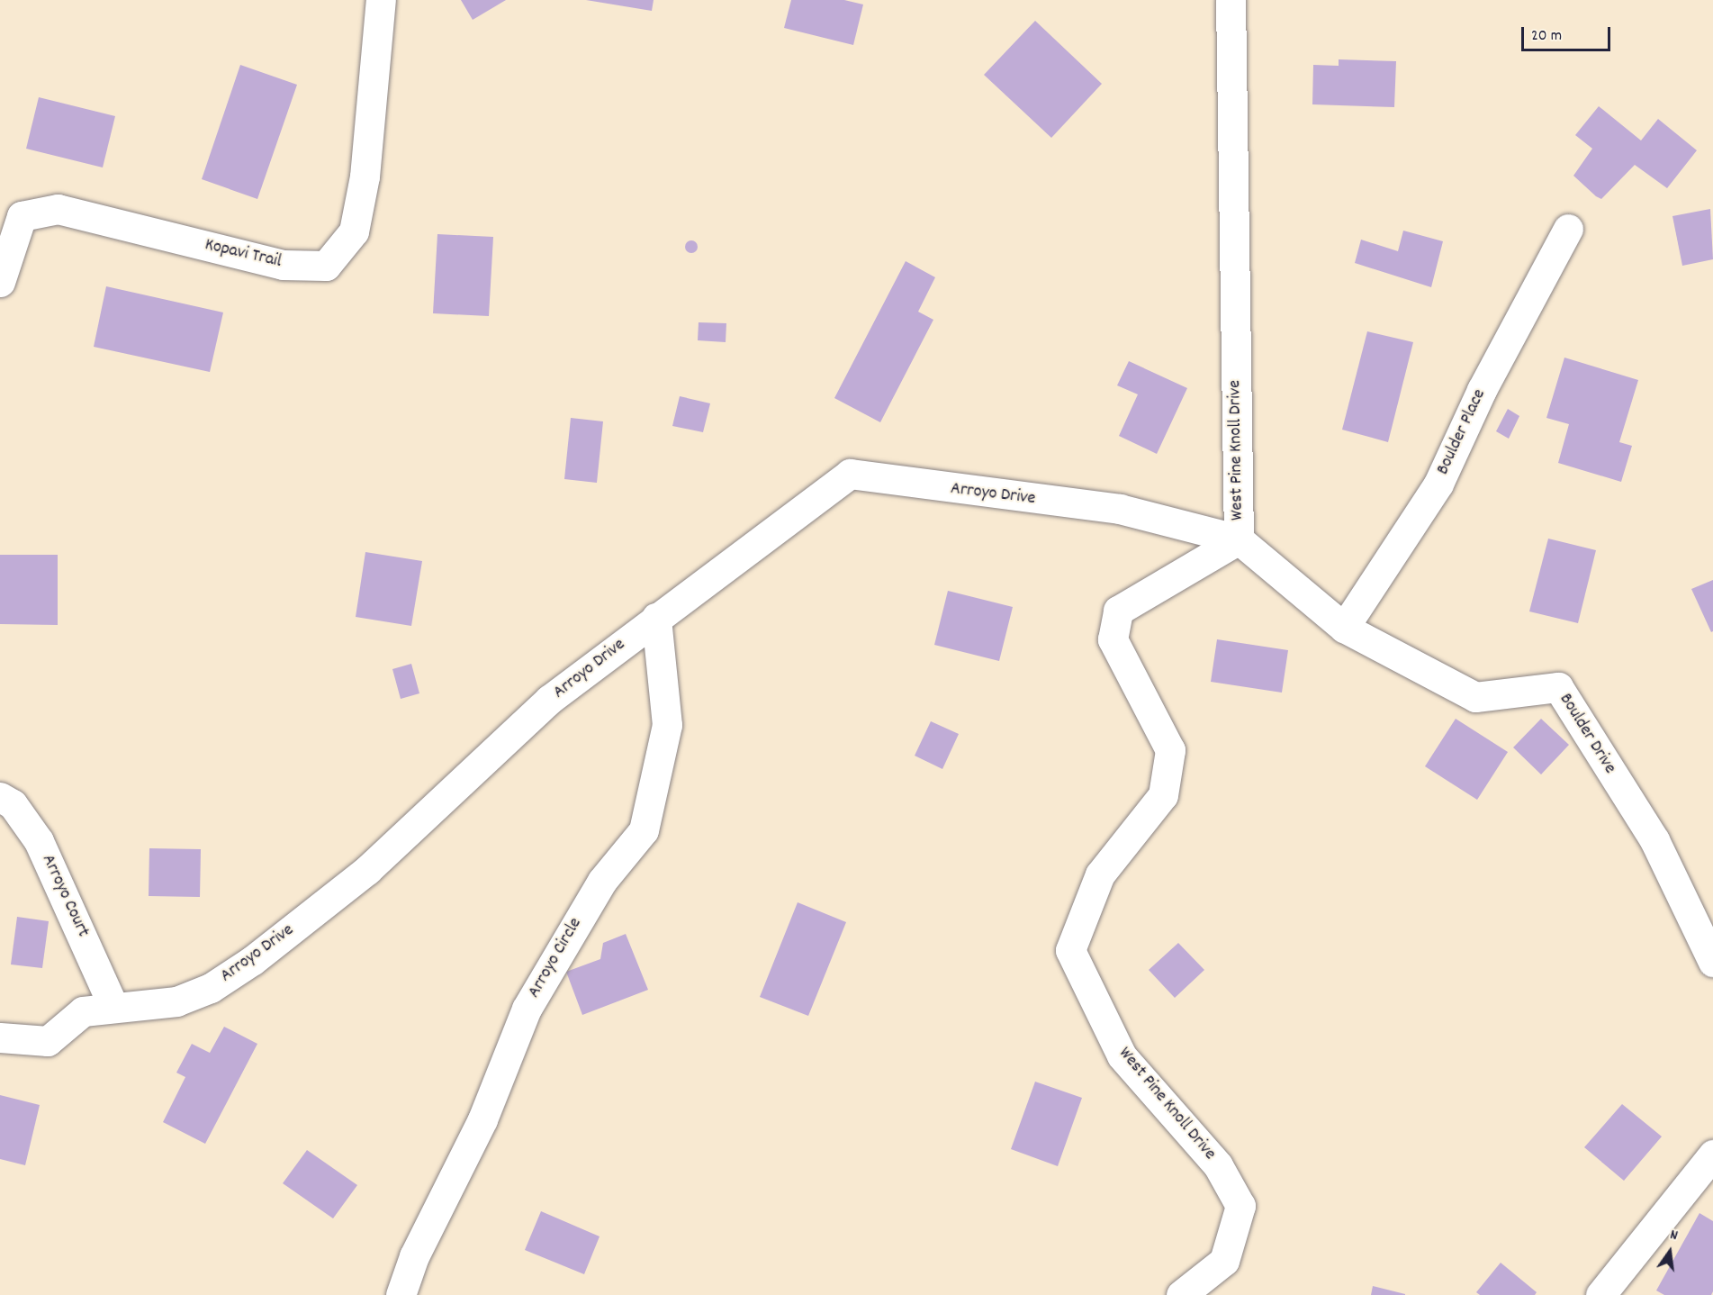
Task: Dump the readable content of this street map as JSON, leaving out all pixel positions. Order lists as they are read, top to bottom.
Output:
{
  "streets": {
    "street": [
      "Kopavi Trail",
      "Boulder Place",
      "West Pine Knoll Drive",
      "Arroyo Drive",
      "Boulder Drive",
      "Arroyo Court",
      "Arroyo Circle"
    ]
  },
  "crossings": [
    ["Boulder Place", "Boulder Drive"],
    ["West Pine Knoll Drive", "Arroyo Drive"],
    ["West Pine Knoll Drive", "Boulder Drive"],
    ["Arroyo Drive", "Boulder Drive"],
    ["Arroyo Drive", "Arroyo Court"],
    ["Arroyo Drive", "Arroyo Circle"]
  ],
  "scale_bar": "20 m",
  "north": "top"
}
